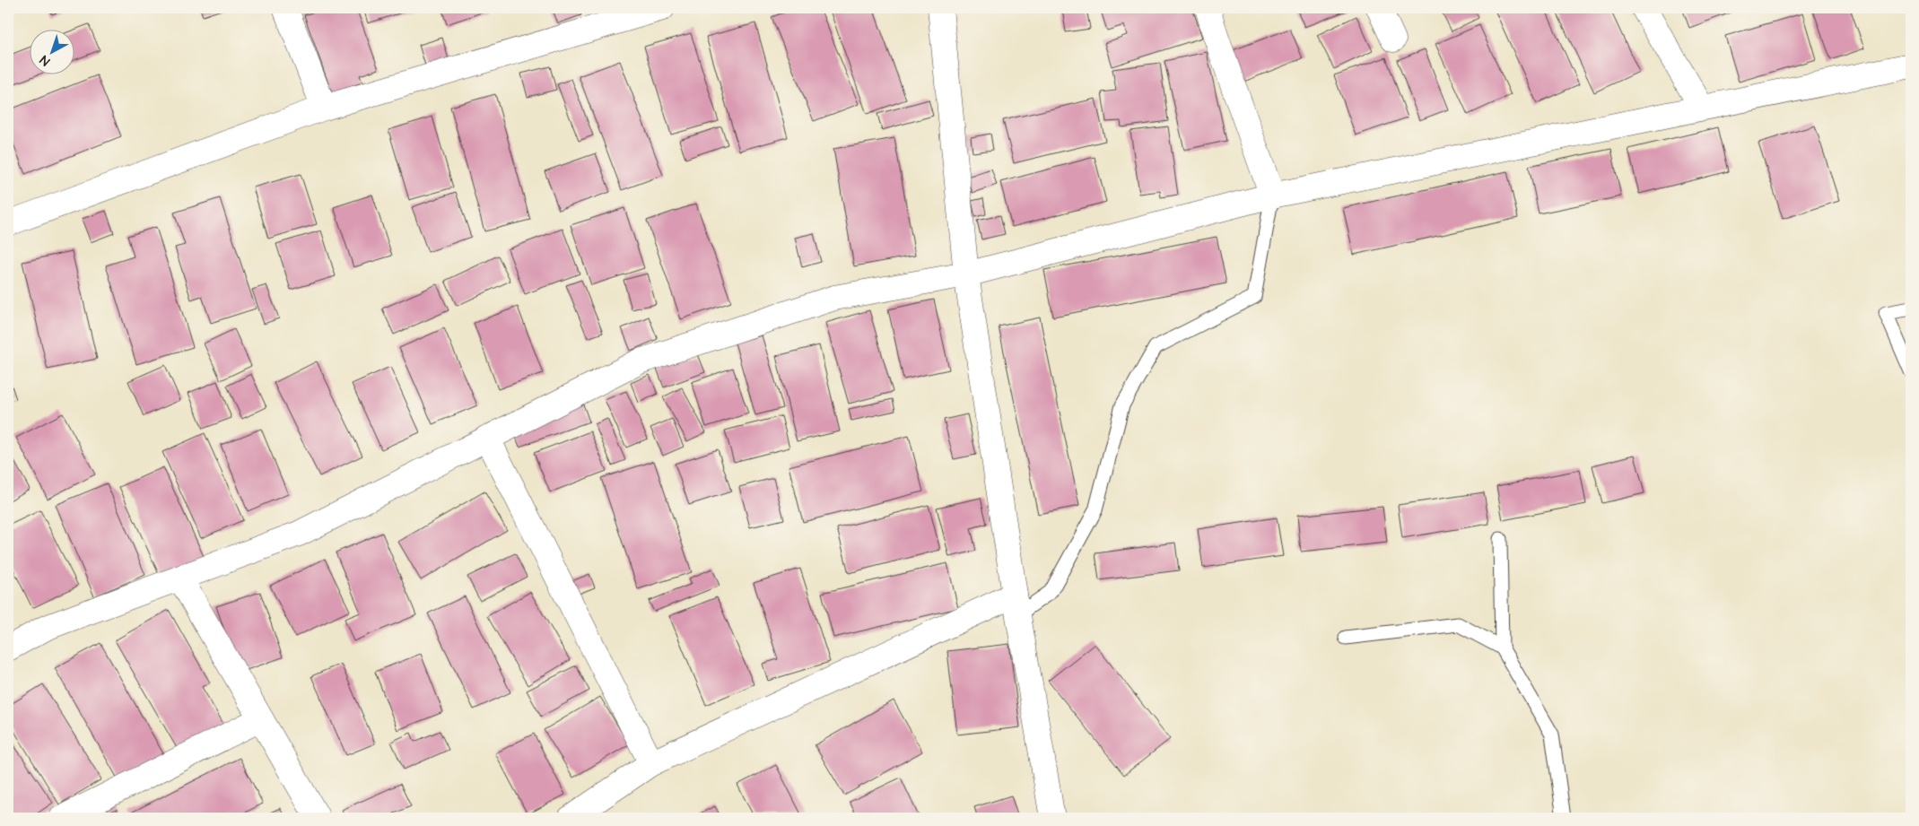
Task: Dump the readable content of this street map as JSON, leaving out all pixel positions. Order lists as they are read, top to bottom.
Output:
{
  "north": "bottom left"
}
